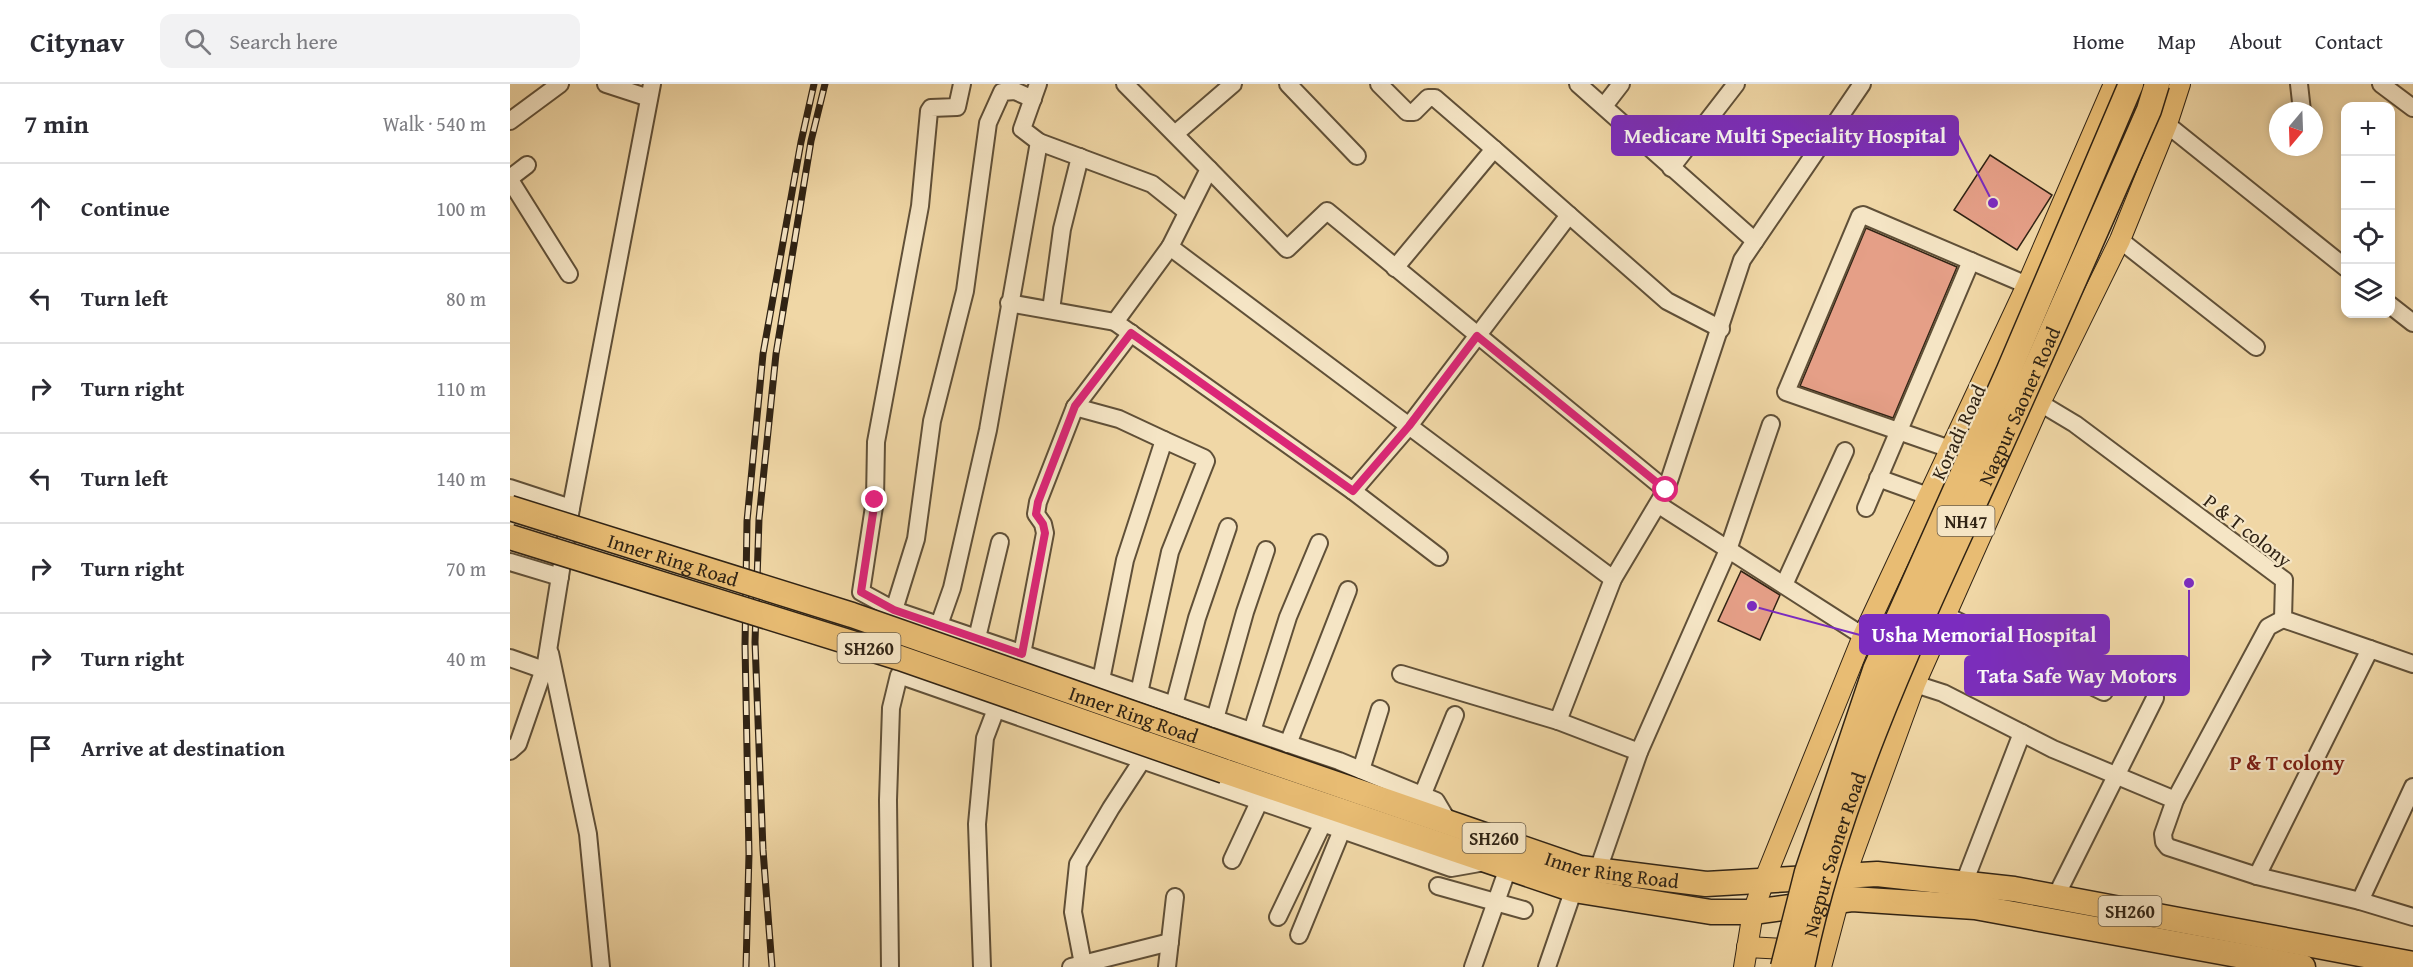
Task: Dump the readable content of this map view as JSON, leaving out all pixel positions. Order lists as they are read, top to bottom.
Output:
{
  "streets": {
    "highway": [
      "Nagpur Saoner Road",
      "NH47",
      "Inner Ring Road",
      "SH260"
    ],
    "main road": ["Koradi Road"],
    "street": ["P & T colony"]
  },
  "crossings": [
    ["Koradi Road", "NH47"],
    ["Koradi Road", "Inner Ring Road"],
    ["Koradi Road", "SH260"],
    ["NH47", "Inner Ring Road"],
    ["NH47", "SH260"],
    ["Inner Ring Road", "SH260"]
  ],
  "districts": ["P & T colony"],
  "places": ["Medicare Multi Speciality Hospital", "Tata Safe Way Motors", "Usha Memorial Hospital"],
  "north": "bottom",
  "page": {
    "header": "Citynav",
    "search": "Search here",
    "nav": [
      "Home",
      "Map",
      "About",
      "Contact"
    ],
    "heading": ["7 min", "Walk · 540 m"],
    "map_buttons": ["+", "−"],
    "list": [
      ["Continue", "100 m"],
      ["Turn left", "80 m"],
      ["Turn right", "110 m"],
      ["Turn left", "140 m"],
      ["Turn right", "70 m"],
      ["Turn right", "40 m"],
      "Arrive at destination"
    ]
  }
}
